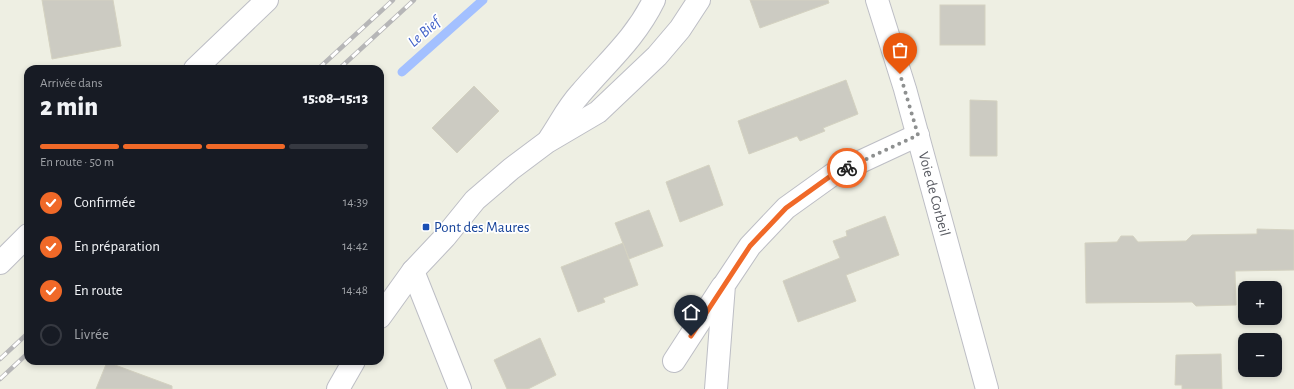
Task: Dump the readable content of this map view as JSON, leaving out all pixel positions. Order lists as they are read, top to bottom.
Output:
{
  "streets": {
    "street": ["Voie de Corbeil"]
  },
  "water": ["Le Bief"],
  "places": {
    "transit": ["Pont des Maures"]
  },
  "page": {
    "heading": ["2 min", "Arrivée dans", "15:08–15:13"],
    "bar": "En route · 50 m",
    "list": [
      ["Confirmée", "14:39"],
      ["En préparation", "14:42"],
      ["En route", "14:48"],
      "Livrée"
    ],
    "map_buttons": ["+", "−"]
  }
}
